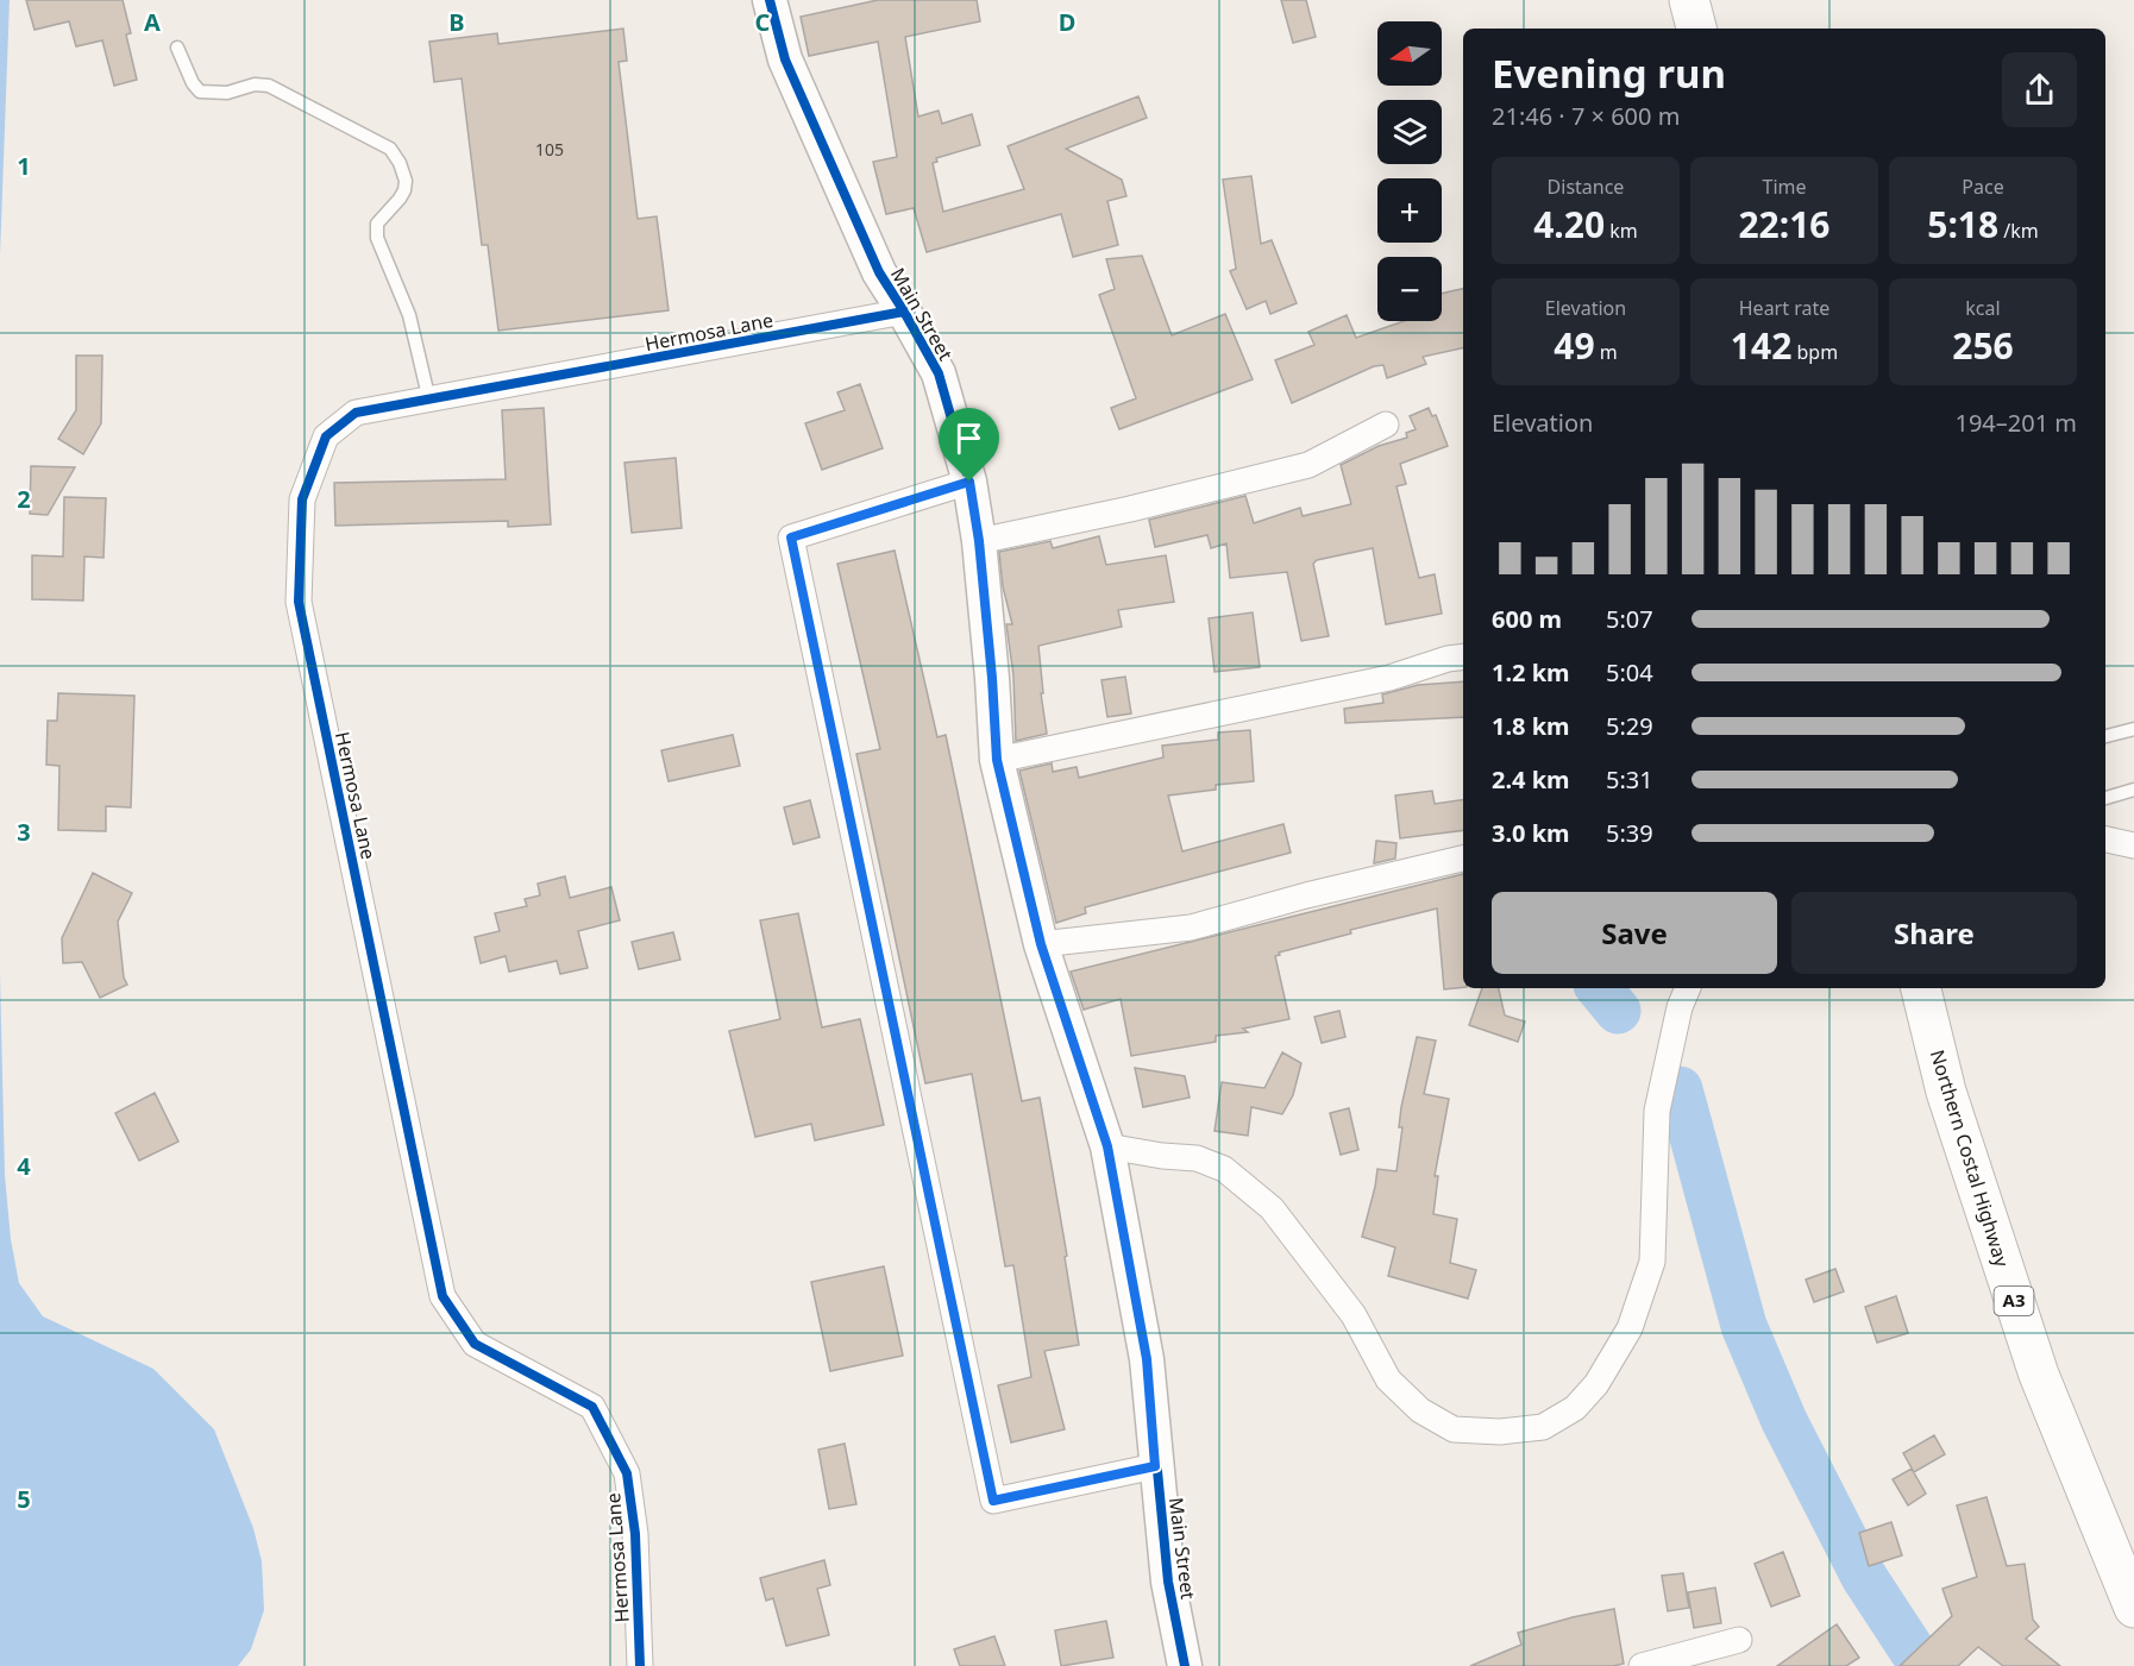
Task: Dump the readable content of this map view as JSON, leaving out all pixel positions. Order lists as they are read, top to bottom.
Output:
{
  "streets": {
    "main road": ["Northern Costal Highway", "A3"],
    "street": ["Main Street", "Hermosa Lane"]
  },
  "crossings": [
    ["Main Street", "Hermosa Lane"]
  ],
  "house_numbers": ["105"],
  "north": "left",
  "page": {
    "map_buttons": ["+", "−"],
    "heading": ["Evening run", "21:46 · 7 × 600 m"],
    "stats": [
      ["Distance", "4.20 km"],
      ["Time", "22:16"],
      ["Pace", "5:18 /km"],
      ["Elevation", "49 m"],
      ["Heart rate", "142 bpm"],
      ["kcal", "256"]
    ],
    "chart": ["Elevation", "194–201 m"],
    "list": [
      {
        "name": "600 m",
        "note": "5:07"
      },
      {
        "name": "1.2 km",
        "note": "5:04"
      },
      {
        "name": "1.8 km",
        "note": "5:29"
      },
      {
        "name": "2.4 km",
        "note": "5:31"
      },
      {
        "name": "3.0 km",
        "note": "5:39"
      }
    ],
    "buttons": ["Save", "Share"]
  },
  "grid": {
    "columns": [
      "A",
      "B",
      "C",
      "D"
    ],
    "rows": [
      "1",
      "2",
      "3",
      "4",
      "5"
    ]
  }
}
